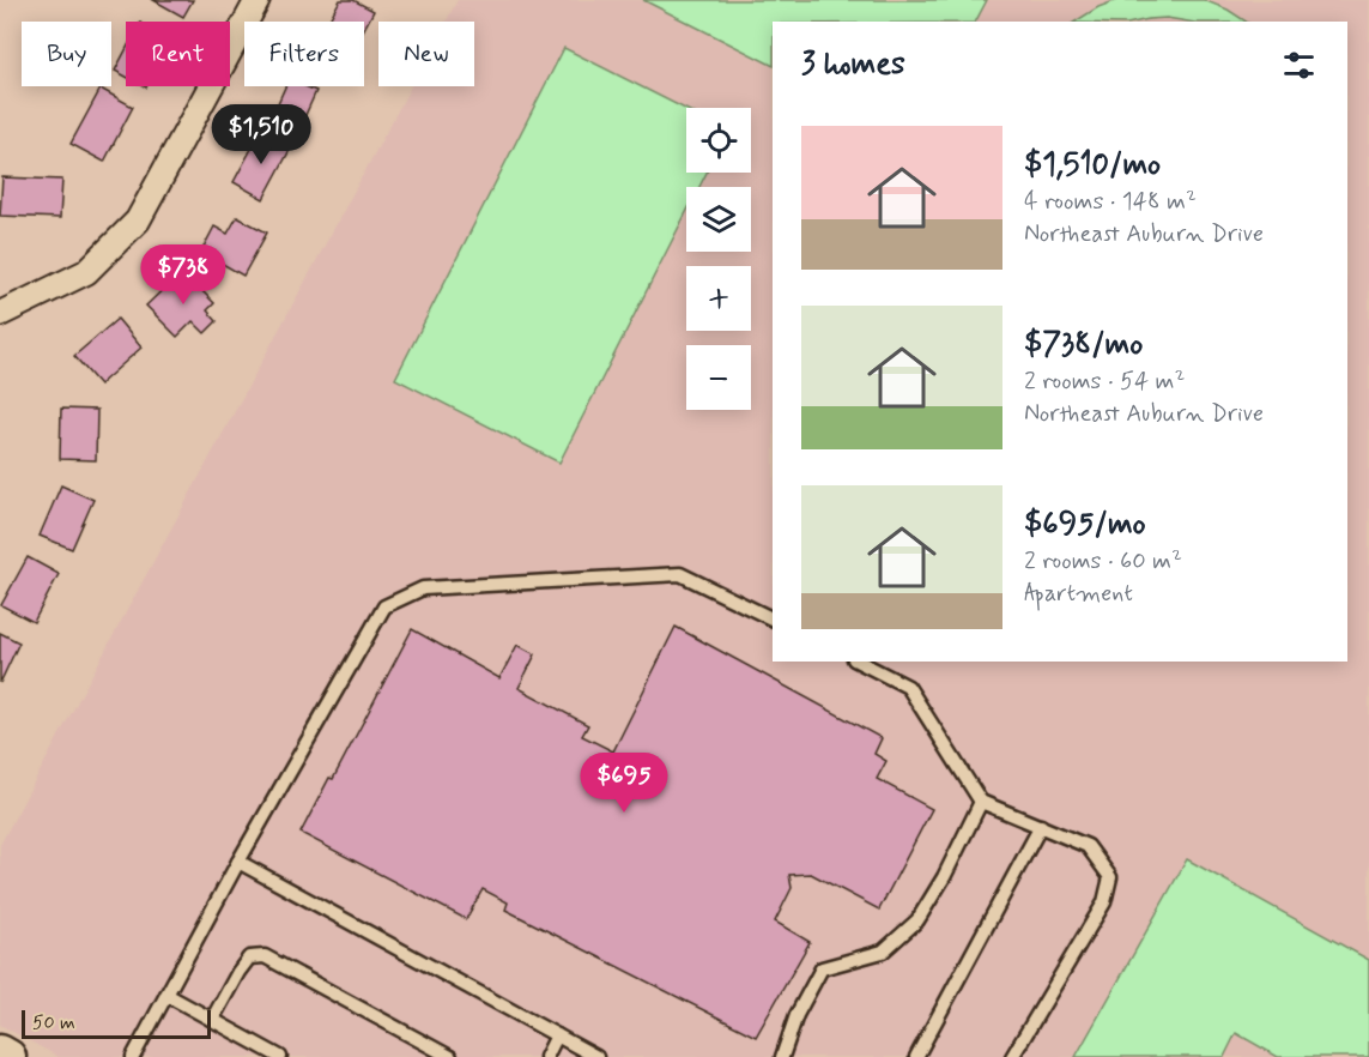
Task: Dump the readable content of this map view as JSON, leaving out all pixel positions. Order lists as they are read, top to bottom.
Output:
{
  "scale_bar": "50 m",
  "page": {
    "chip": [
      "Buy",
      "Rent",
      "Filters",
      "New"
    ],
    "heading": "3 homes",
    "price": ["$1,510", "$738", "$695"],
    "map_buttons": ["+", "−"],
    "list": [
      {
        "name": "$1,510/mo",
        "note": "4 rooms · 148 m² · Northeast Auburn Drive"
      },
      {
        "name": "$738/mo",
        "note": "2 rooms · 54 m² · Northeast Auburn Drive"
      },
      {
        "name": "$695/mo",
        "note": "2 rooms · 60 m² · Apartment"
      }
    ],
    "scale": "50 m"
  }
}
